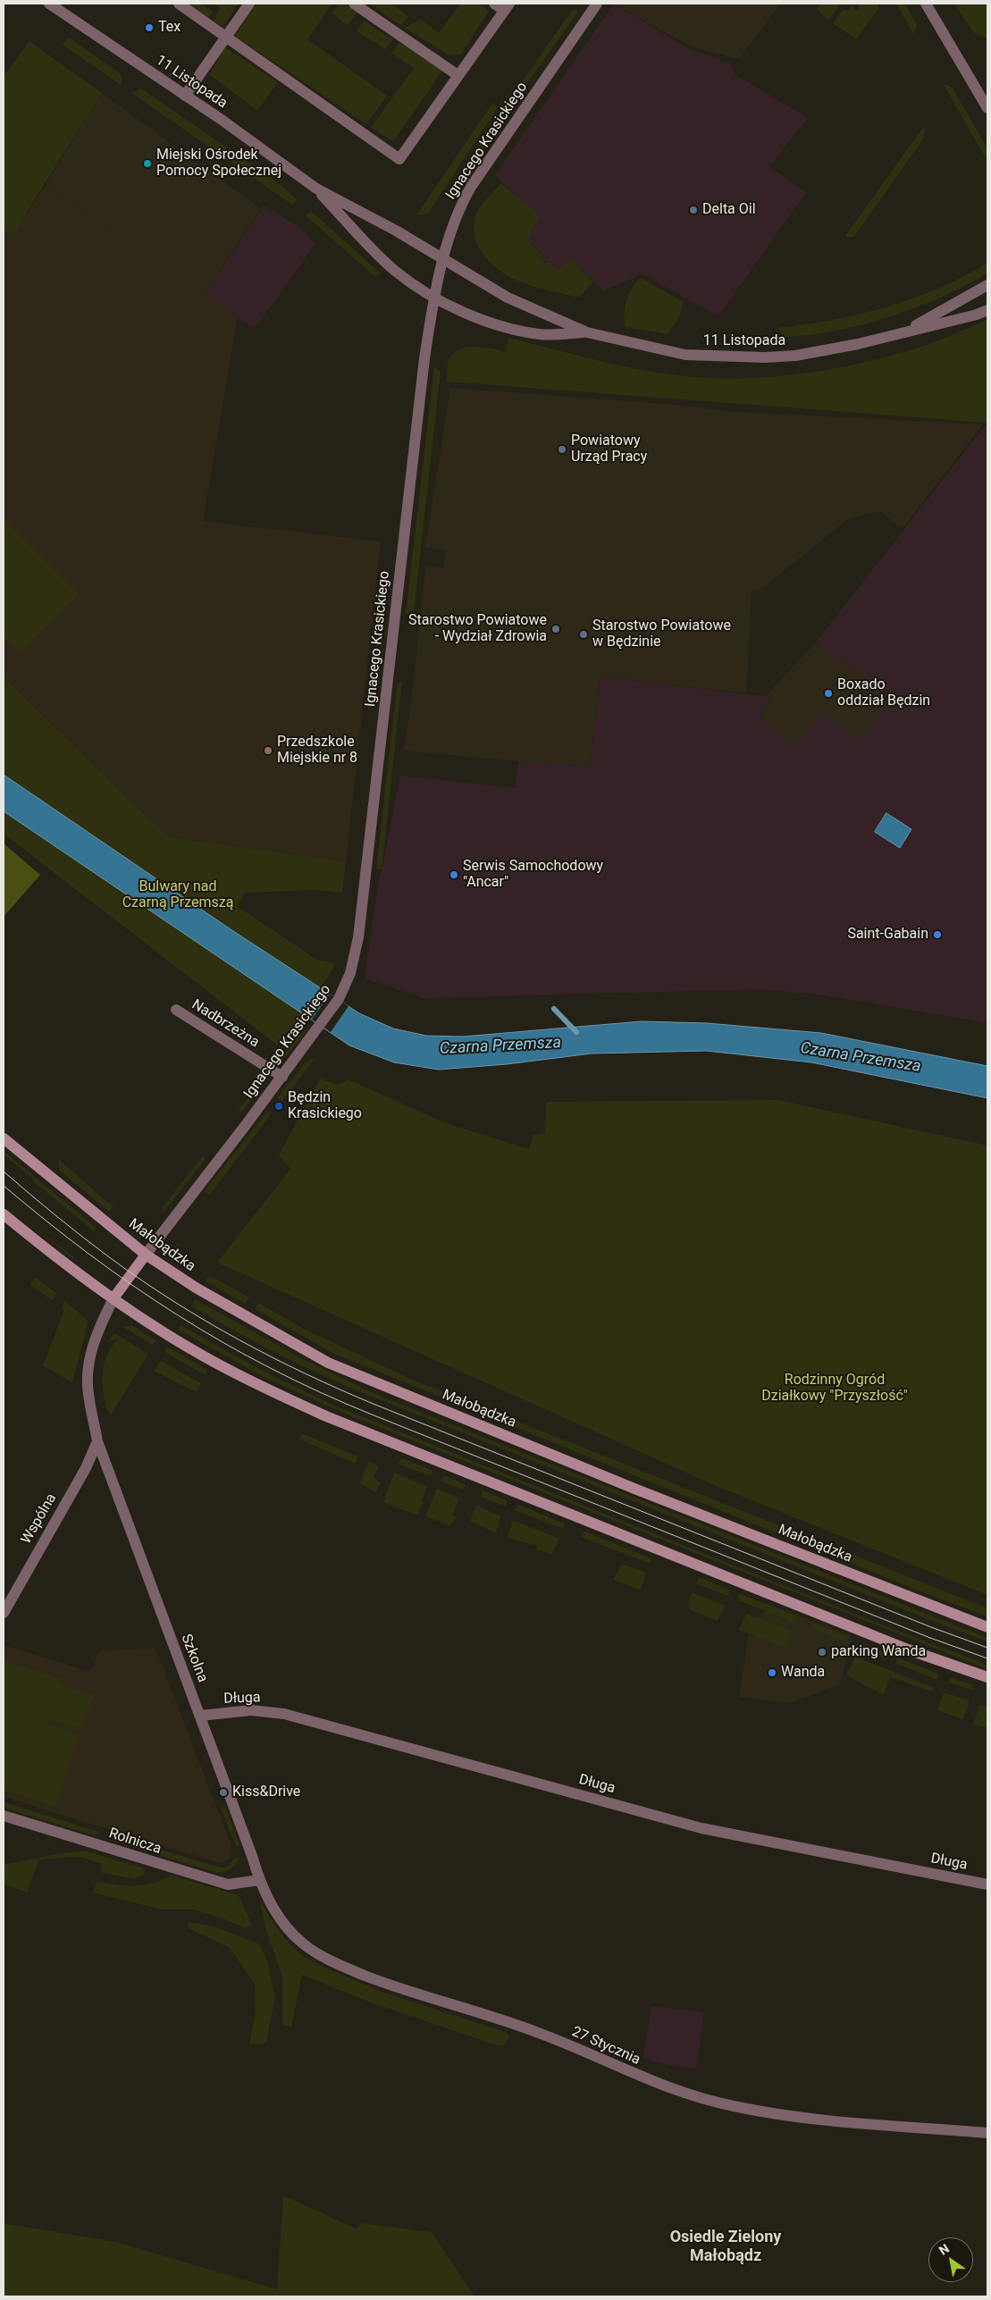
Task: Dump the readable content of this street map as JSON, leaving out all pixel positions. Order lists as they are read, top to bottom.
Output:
{
  "streets": {
    "street": [
      "11 Listopada",
      "Ignacego Krasickiego",
      "Nadbrzeżna",
      "Małobądzka",
      "Wspólna",
      "Szkolna",
      "Długa",
      "Rolnicza",
      "27 Stycznia"
    ]
  },
  "crossings": [
    ["11 Listopada", "Ignacego Krasickiego"],
    ["Ignacego Krasickiego", "Nadbrzeżna"],
    ["Ignacego Krasickiego", "Małobądzka"],
    ["Wspólna", "Szkolna"],
    ["Szkolna", "Długa"],
    ["Szkolna", "Rolnicza"],
    ["Szkolna", "27 Stycznia"],
    ["Rolnicza", "27 Stycznia"]
  ],
  "districts": ["Osiedle Zielony Małobądz"],
  "water": ["Czarna Przemsza"],
  "parks": ["Bulwary nad Czarną Przemszą", "Rodzinny Ogród Działkowy \"Przyszłość\""],
  "places": [
    "Tex",
    "Miejski Ośrodek Pomocy Społecznej",
    "Delta Oil",
    "Powiatowy Urząd Pracy",
    "Starostwo Powiatowe - Wydział Zdrowia",
    "Starostwo Powiatowe w Będzinie",
    "Boxado oddział Będzin",
    "Przedszkole Miejskie nr 8",
    "Serwis Samochodowy \"Ancar\"",
    "Saint-Gabain",
    "Będzin Krasickiego",
    "parking Wanda",
    "Wanda",
    "Kiss&Drive"
  ],
  "north": "top left"
}
